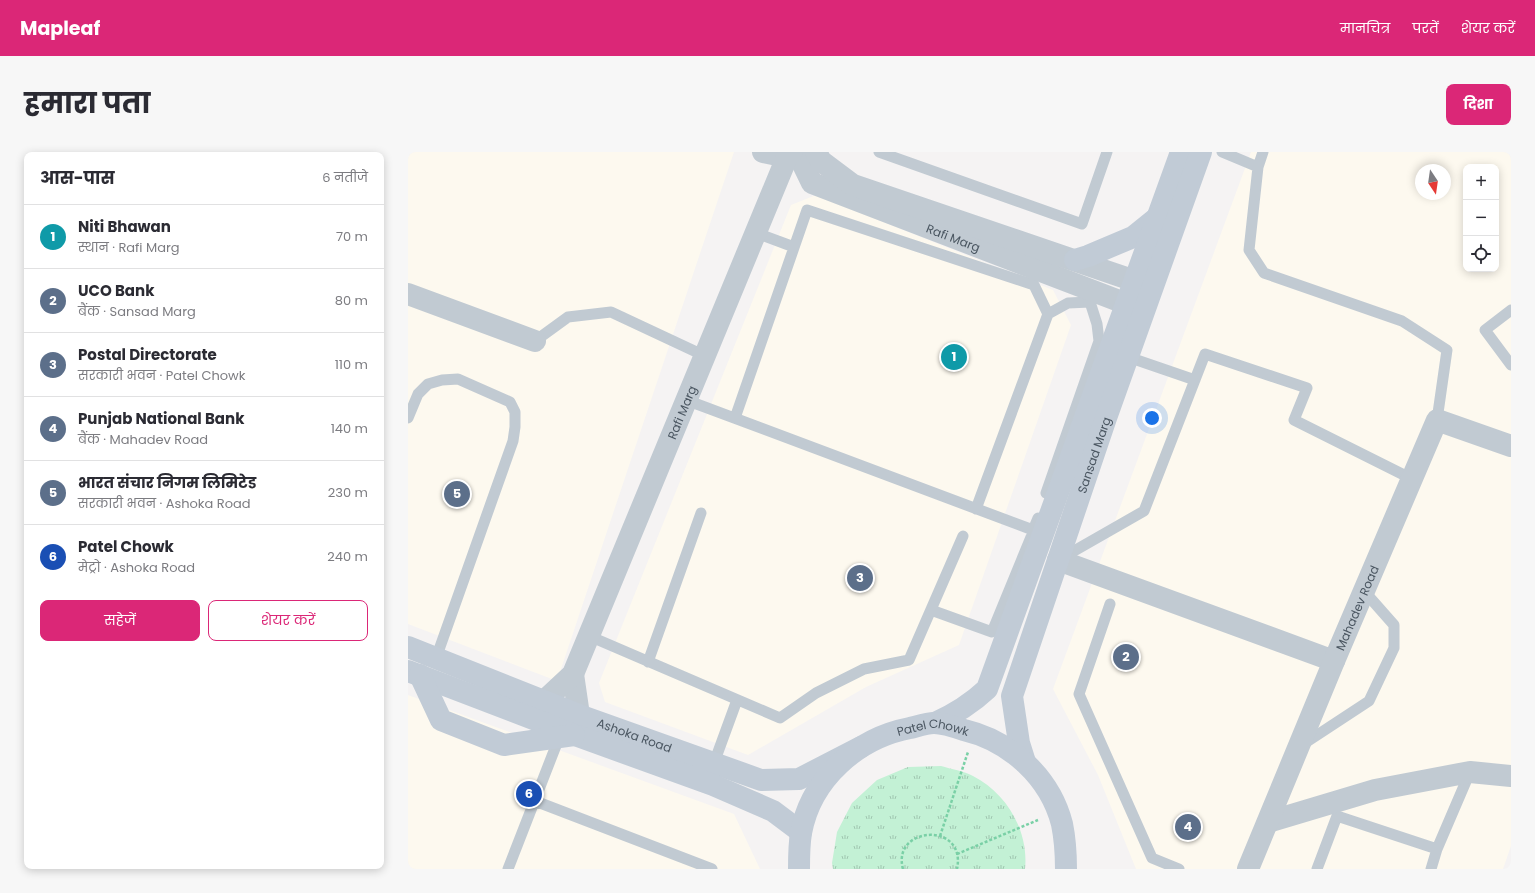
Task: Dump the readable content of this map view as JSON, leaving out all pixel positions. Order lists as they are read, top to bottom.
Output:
{
  "streets": {
    "main road": ["Sansad Marg", "Patel Chowk", "Ashoka Road"],
    "street": ["Rafi Marg", "Mahadev Road"]
  },
  "crossings": [
    ["Rafi Marg", "Sansad Marg"],
    ["Rafi Marg", "Ashoka Road"],
    ["Sansad Marg", "Patel Chowk"],
    ["Patel Chowk", "Ashoka Road"]
  ],
  "north": "bottom",
  "page": {
    "header": "Mapleaf",
    "nav": ["मानचित्र", "परतें", "शेयर करें"],
    "title": "हमारा पता",
    "buttons": [
      "दिशा",
      ["सहेजें", "शेयर करें"]
    ],
    "heading": ["आस-पास", "6 नतीजे"],
    "map_buttons": ["+", "−"],
    "list": [
      {
        "mark": "1",
        "name": "Niti Bhawan",
        "note": "स्थान · Rafi Marg",
        "value": "70 m"
      },
      {
        "mark": "2",
        "name": "UCO Bank",
        "note": "बैंक · Sansad Marg",
        "value": "80 m"
      },
      {
        "mark": "3",
        "name": "Postal Directorate",
        "note": "सरकारी भवन · Patel Chowk",
        "value": "110 m"
      },
      {
        "mark": "4",
        "name": "Punjab National Bank",
        "note": "बैंक · Mahadev Road",
        "value": "140 m"
      },
      {
        "mark": "5",
        "name": "भारत संचार निगम लिमिटेड",
        "note": "सरकारी भवन · Ashoka Road",
        "value": "230 m"
      },
      {
        "mark": "6",
        "name": "Patel Chowk",
        "note": "मेट्रो · Ashoka Road",
        "value": "240 m"
      }
    ],
    "pins": [
      "1",
      "5",
      "3",
      "2",
      "6",
      "4"
    ]
  }
}
